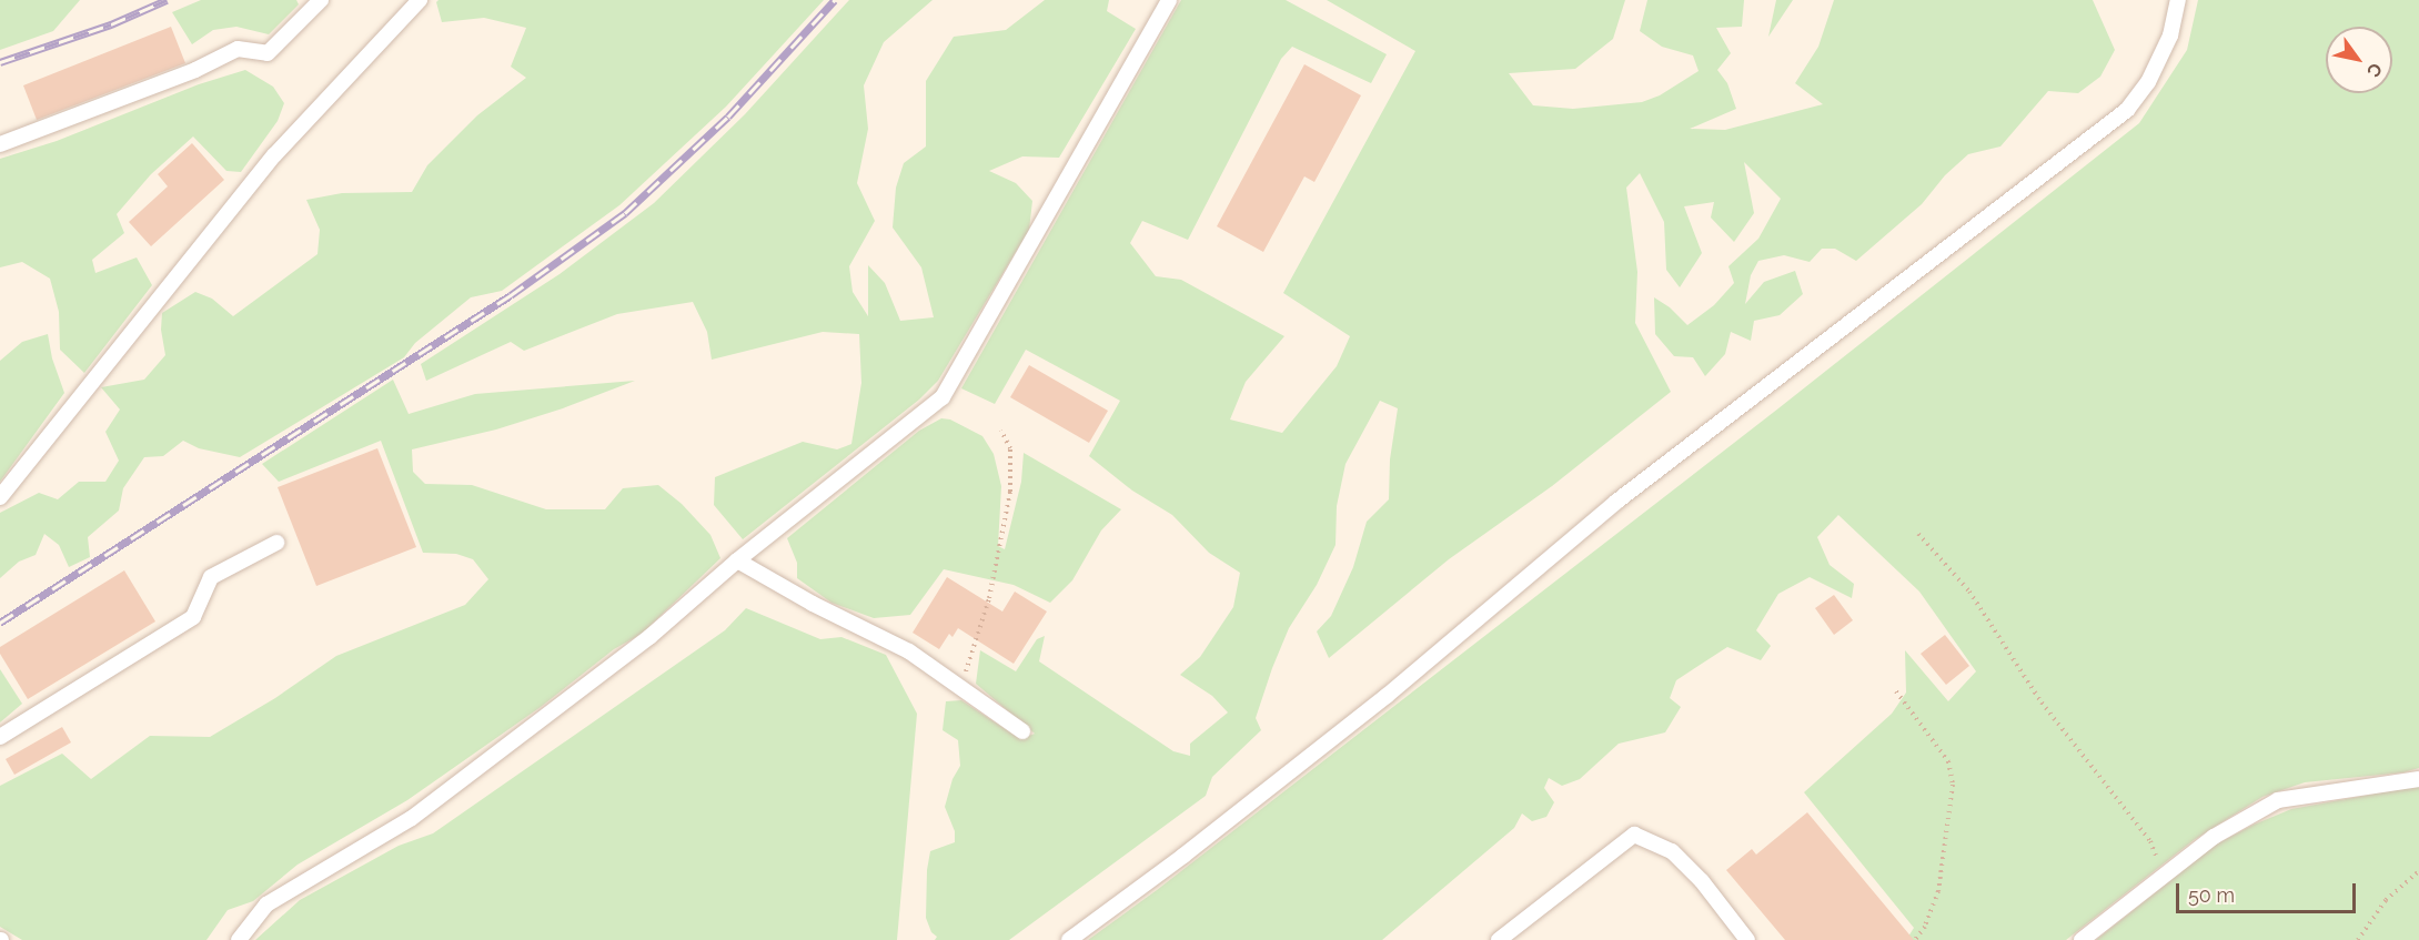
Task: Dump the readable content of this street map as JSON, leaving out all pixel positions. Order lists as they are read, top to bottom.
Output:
{
  "scale_bar": "50 m",
  "north": "bottom right"
}
